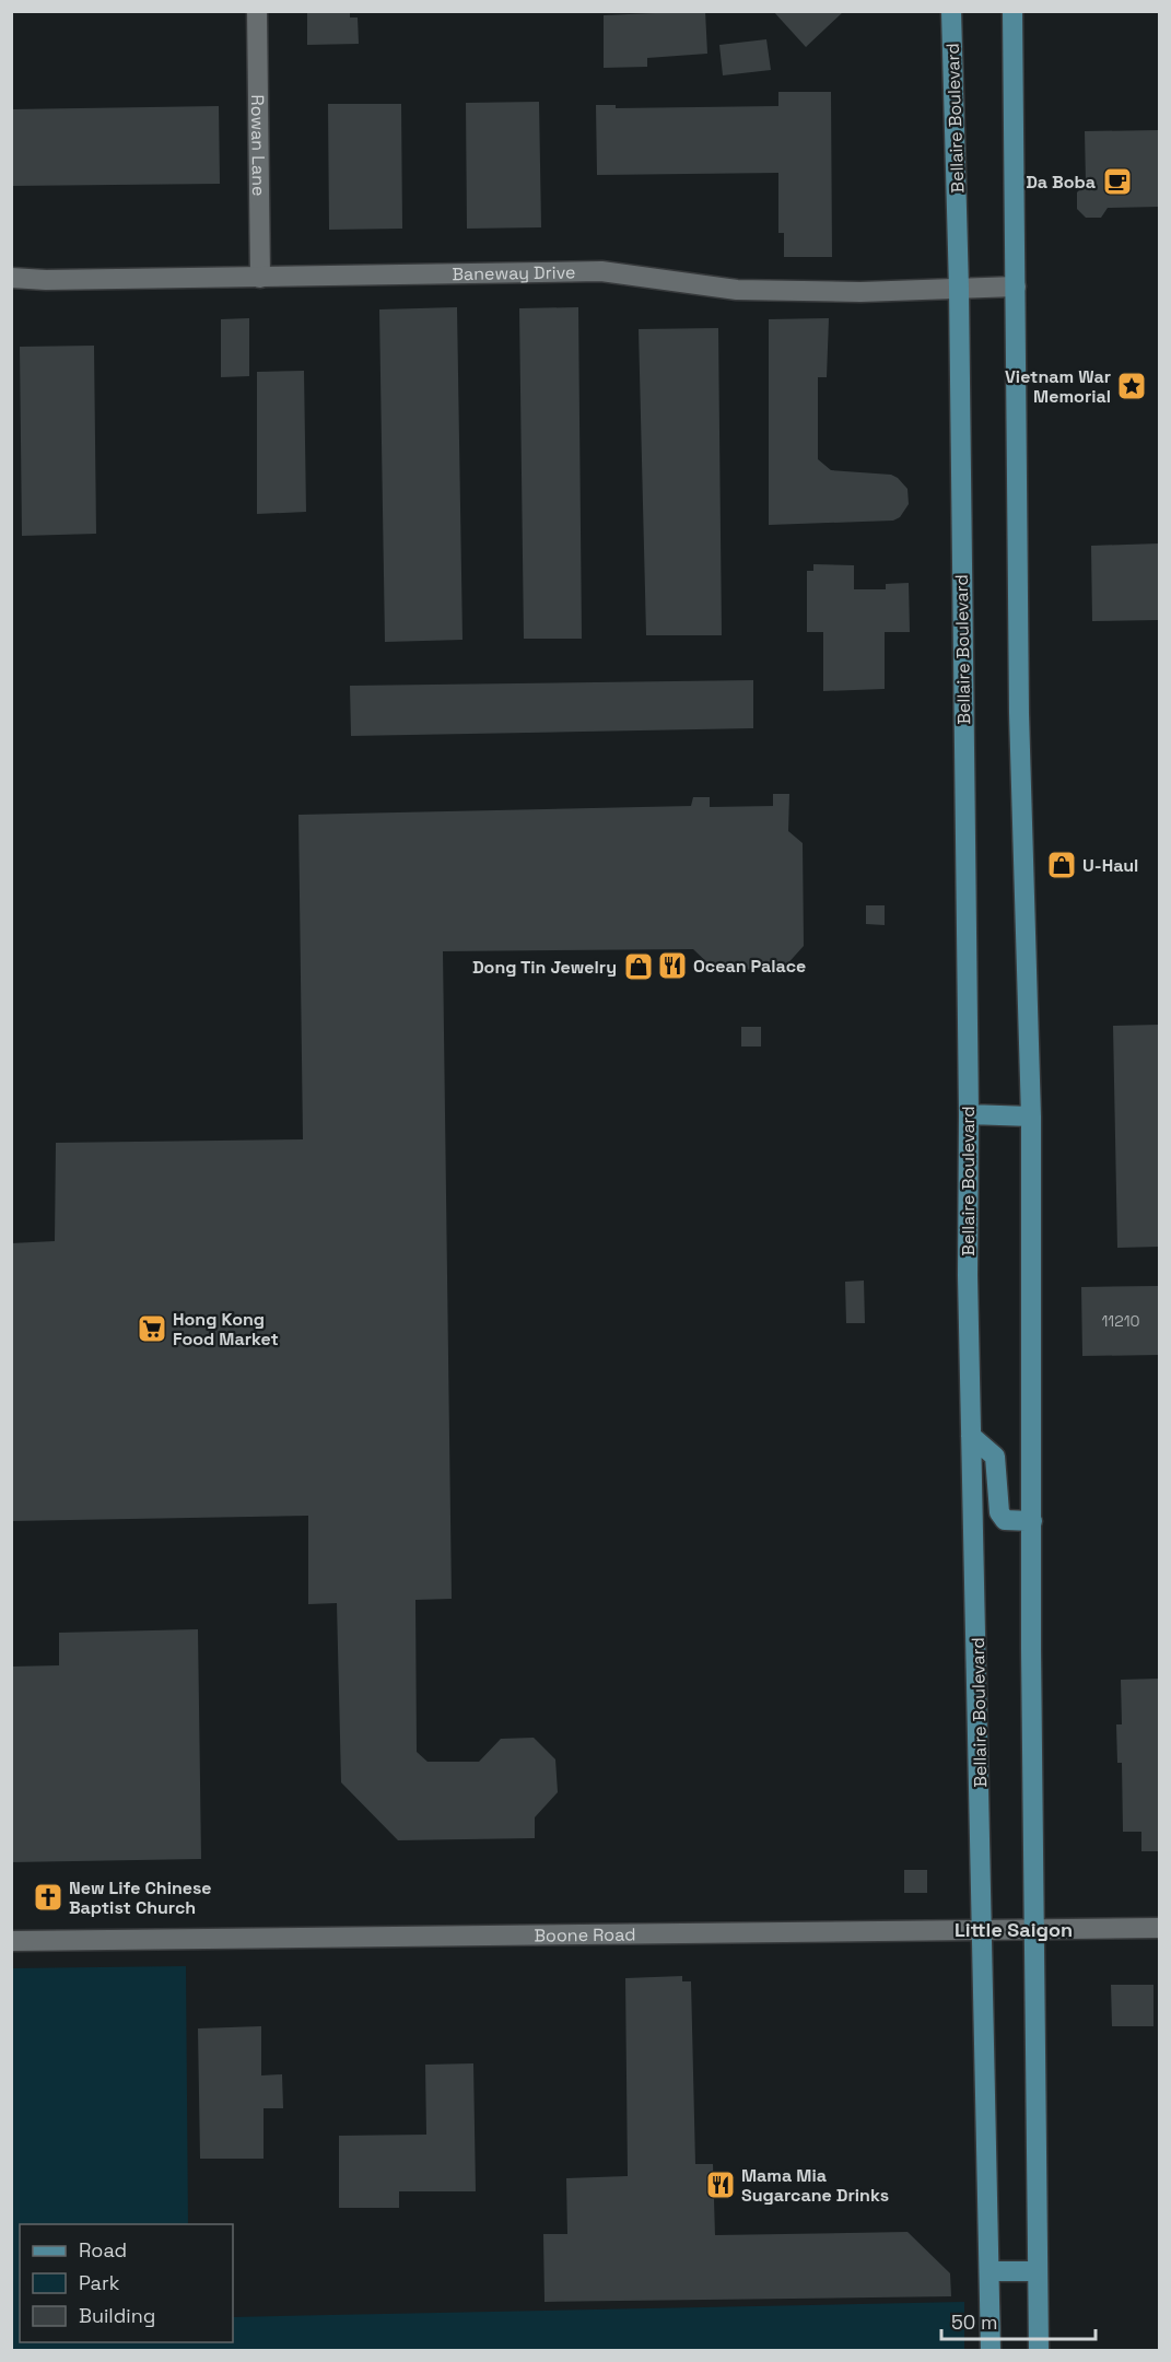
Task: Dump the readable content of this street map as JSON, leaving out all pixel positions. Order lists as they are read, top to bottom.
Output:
{
  "streets": {
    "main road": ["Bellaire Boulevard"],
    "street": ["Rowan Lane", "Baneway Drive", "Boone Road"]
  },
  "crossings": [
    ["Bellaire Boulevard", "Baneway Drive"],
    ["Bellaire Boulevard", "Boone Road"],
    ["Rowan Lane", "Baneway Drive"]
  ],
  "districts": ["Little Saigon"],
  "places": {
    "cafe": ["Da Boba"],
    "place": ["Vietnam War Memorial"],
    "shop": ["U-Haul", "Dong Tin Jewelry"],
    "restaurant": ["Ocean Palace", "Mama Mia Sugarcane Drinks"],
    "supermarket": ["Hong Kong Food Market"],
    "church": ["New Life Chinese Baptist Church"]
  },
  "house_numbers": ["11210"],
  "legend": ["Road", "Park", "Building"],
  "scale_bar": "50 m"
}
